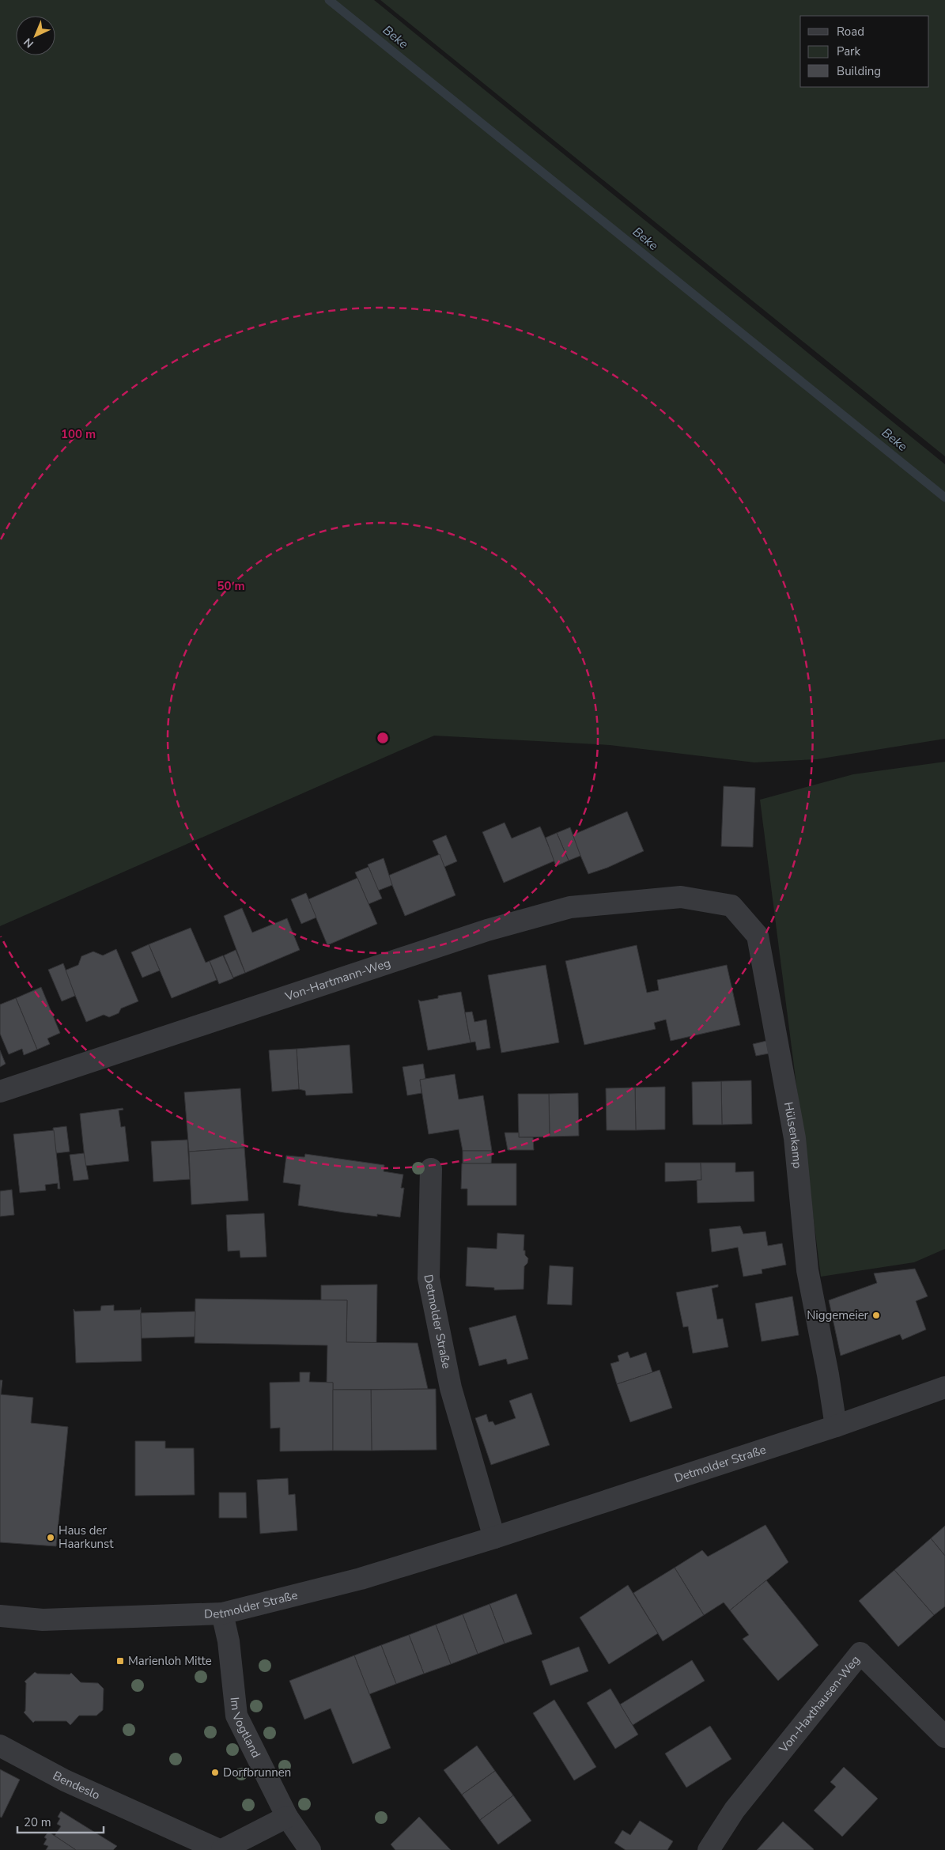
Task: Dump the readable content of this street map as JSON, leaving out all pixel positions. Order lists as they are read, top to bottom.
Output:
{
  "streets": {
    "street": [
      "Von-Hartmann-Weg",
      "Hülsenkamp",
      "Detmolder Straße",
      "Von-Haxthausen-Weg",
      "Im Vogtland",
      "Bendeslo"
    ]
  },
  "crossings": [
    ["Von-Hartmann-Weg", "Hülsenkamp"],
    ["Hülsenkamp", "Detmolder Straße"],
    ["Detmolder Straße", "Im Vogtland"]
  ],
  "water": ["Beke"],
  "places": {
    "other": ["Niggemeier", "Haus der Haarkunst", "Dorfbrunnen"],
    "transit": ["Marienloh Mitte"]
  },
  "legend": ["Road", "Park", "Building"],
  "scale_bar": "20 m",
  "north": "bottom left",
  "rings": ["100 m", "50 m"]
}
